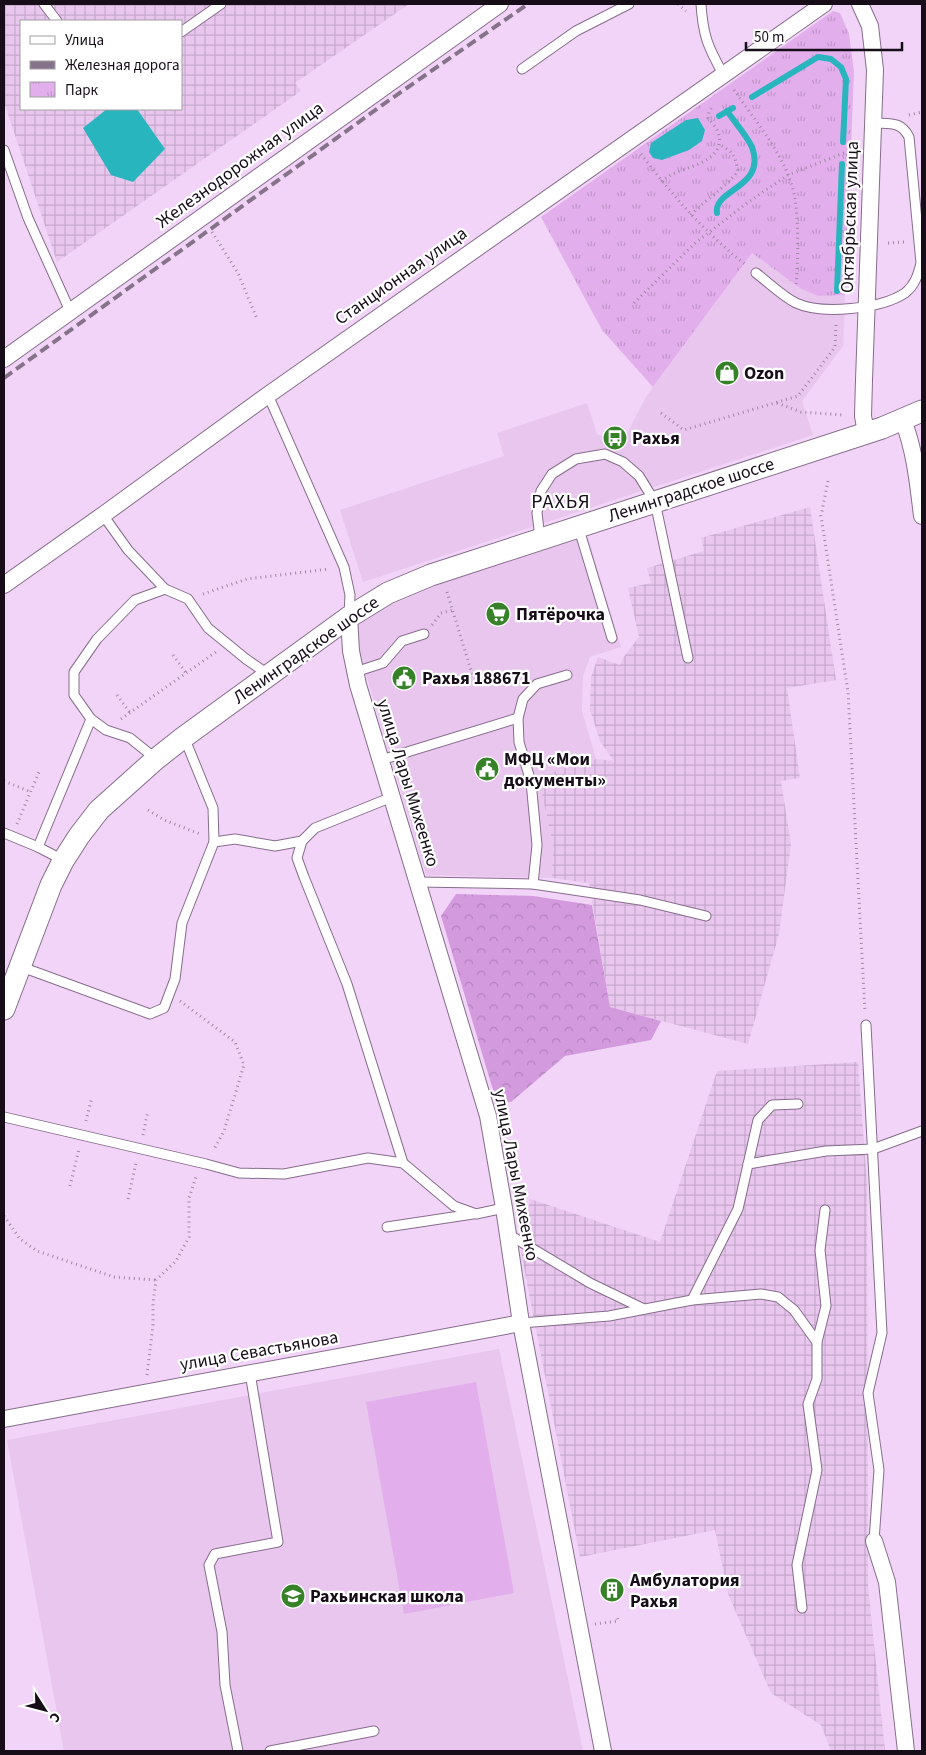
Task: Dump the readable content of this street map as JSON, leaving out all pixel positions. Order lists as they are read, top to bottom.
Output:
{
  "streets": {
    "street": [
      "Железнодорожная улица",
      "Октябрьская улица",
      "Станционная улица",
      "Ленинградское шоссе",
      "улица Лары Михеенко",
      "улица Севастьянова"
    ]
  },
  "crossings": [
    ["Октябрьская улица", "Ленинградское шоссе"],
    ["Ленинградское шоссе", "улица Лары Михеенко"],
    ["улица Лары Михеенко", "улица Севастьянова"]
  ],
  "districts": ["РАХЬЯ"],
  "places": {
    "shop": ["Ozon"],
    "bus stop": ["Рахья"],
    "supermarket": ["Пятёрочка"],
    "public building": ["Рахья 188671", "МФЦ «Мои документы»"],
    "building": ["Амбулатория Рахья"],
    "school or university": ["Рахьинская школа"]
  },
  "legend": ["Улица", "Железная дорога", "Парк"],
  "scale_bar": "50 m",
  "north": "bottom right"
}
